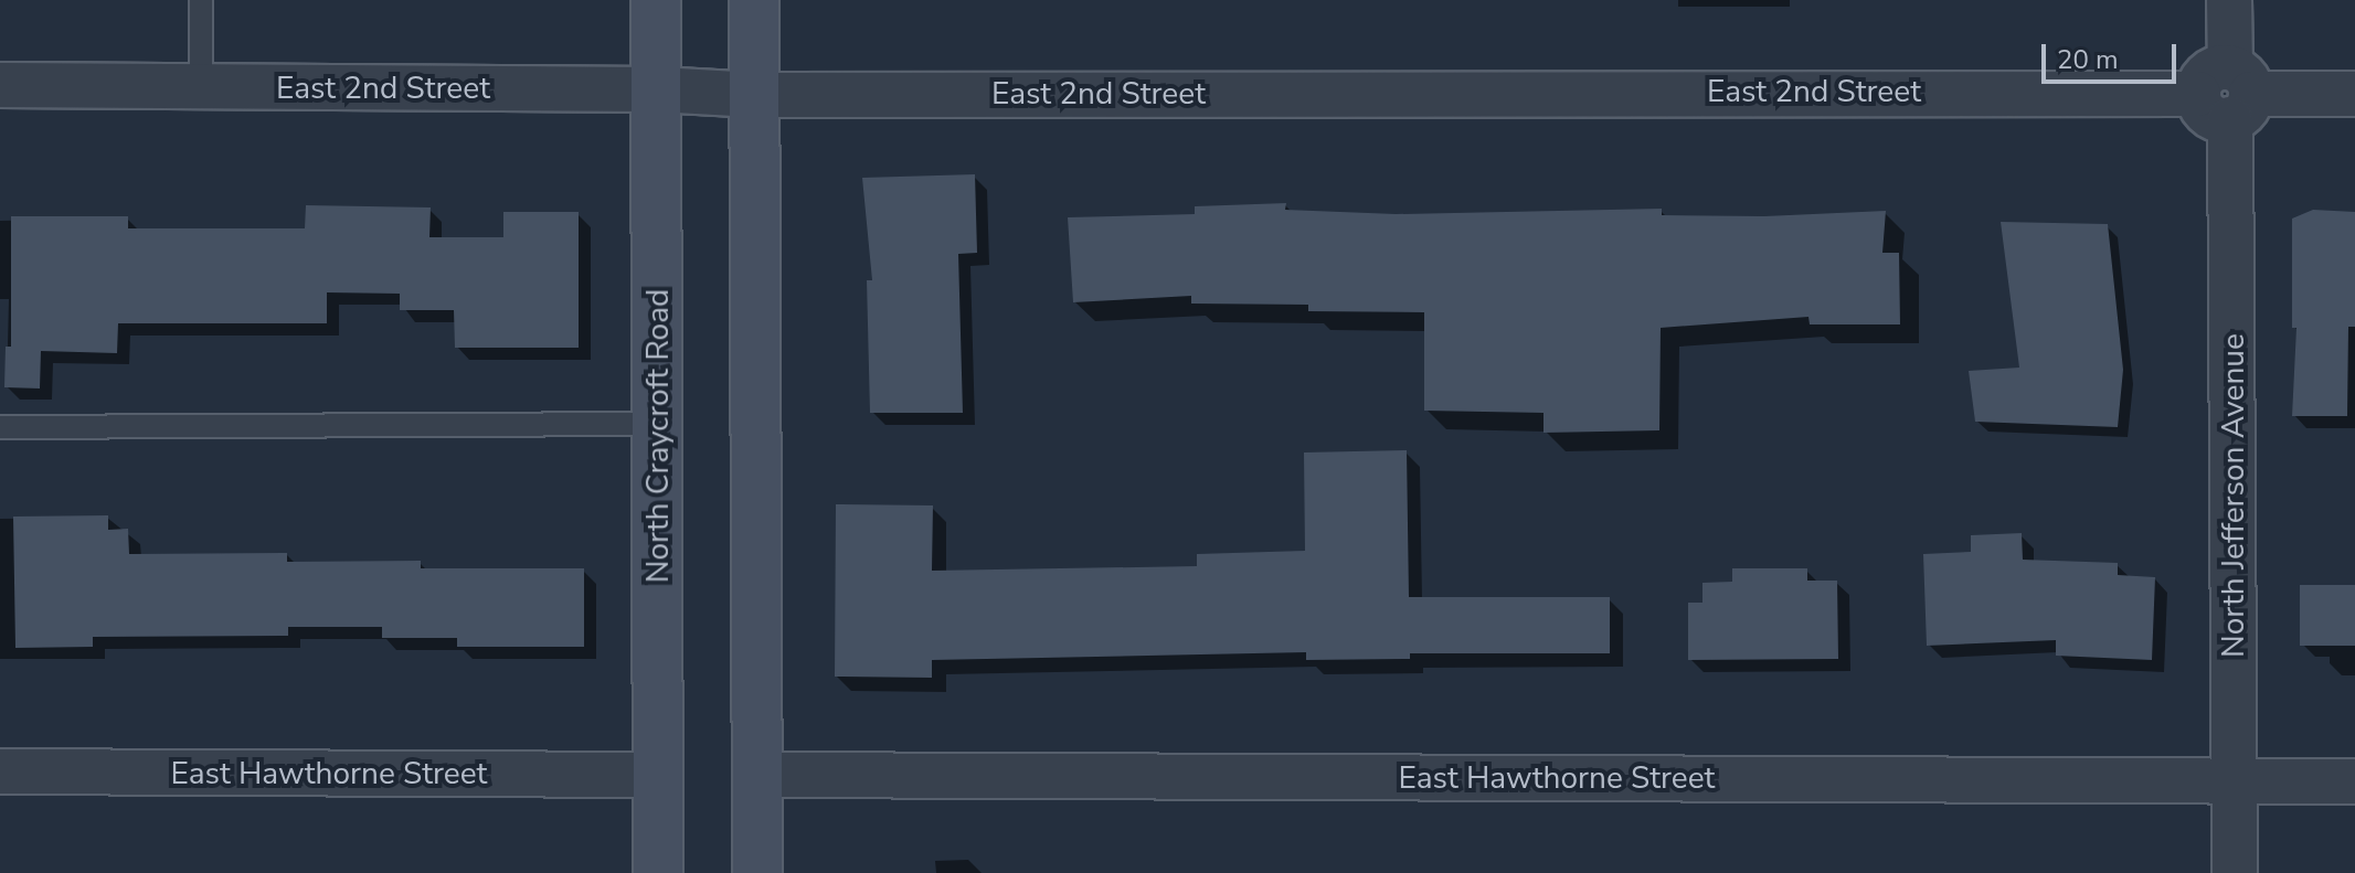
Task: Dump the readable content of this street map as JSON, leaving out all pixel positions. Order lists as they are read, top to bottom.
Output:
{
  "streets": {
    "main road": ["North Craycroft Road"],
    "street": ["East 2nd Street", "North Jefferson Avenue", "East Hawthorne Street"]
  },
  "crossings": [
    ["East 2nd Street", "North Craycroft Road"],
    ["East 2nd Street", "North Jefferson Avenue"],
    ["North Craycroft Road", "East Hawthorne Street"],
    ["North Jefferson Avenue", "East Hawthorne Street"]
  ],
  "scale_bar": "20 m"
}
